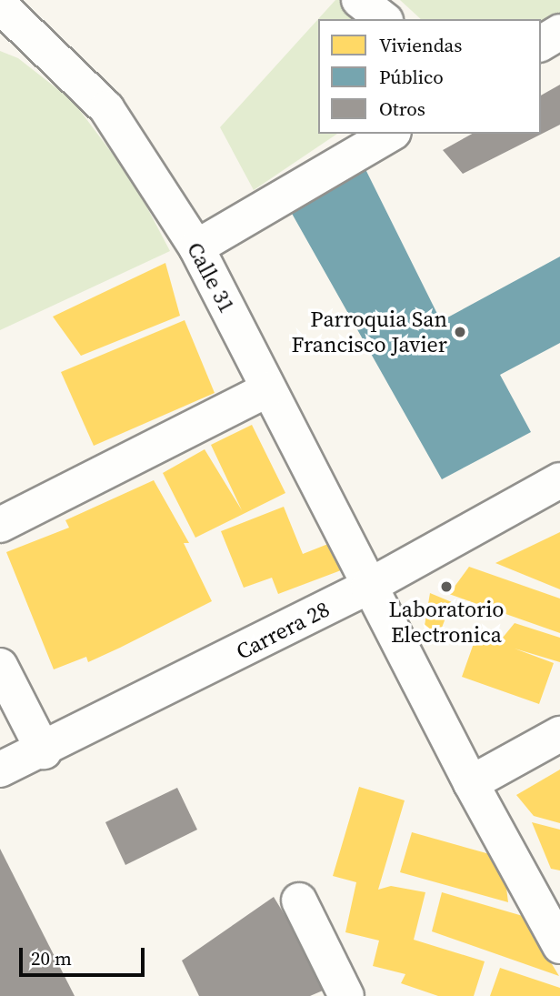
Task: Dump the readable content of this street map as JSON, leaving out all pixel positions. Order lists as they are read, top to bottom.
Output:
{
  "streets": {
    "street": ["Calle 31", "Carrera 28"]
  },
  "crossings": [
    ["Calle 31", "Carrera 28"]
  ],
  "places": ["Parroquia San Francisco Javier", "Laboratorio Electronica"],
  "legend": ["Viviendas", "Público", "Otros"],
  "scale_bar": "20 m"
}
